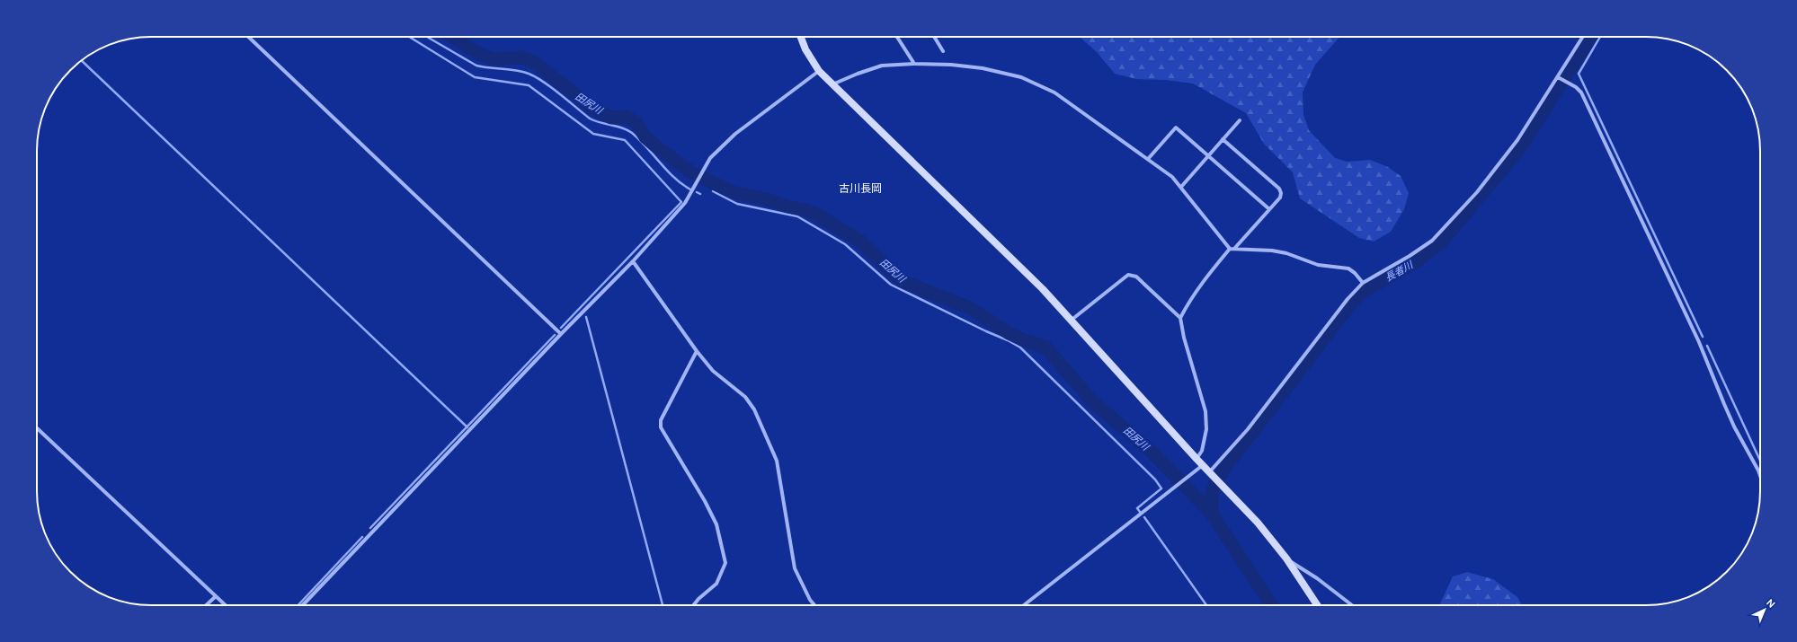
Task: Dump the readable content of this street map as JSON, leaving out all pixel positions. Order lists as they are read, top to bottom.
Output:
{
  "districts": ["古川長岡"],
  "water": ["田尻川", "長者川"],
  "north": "top right"
}
